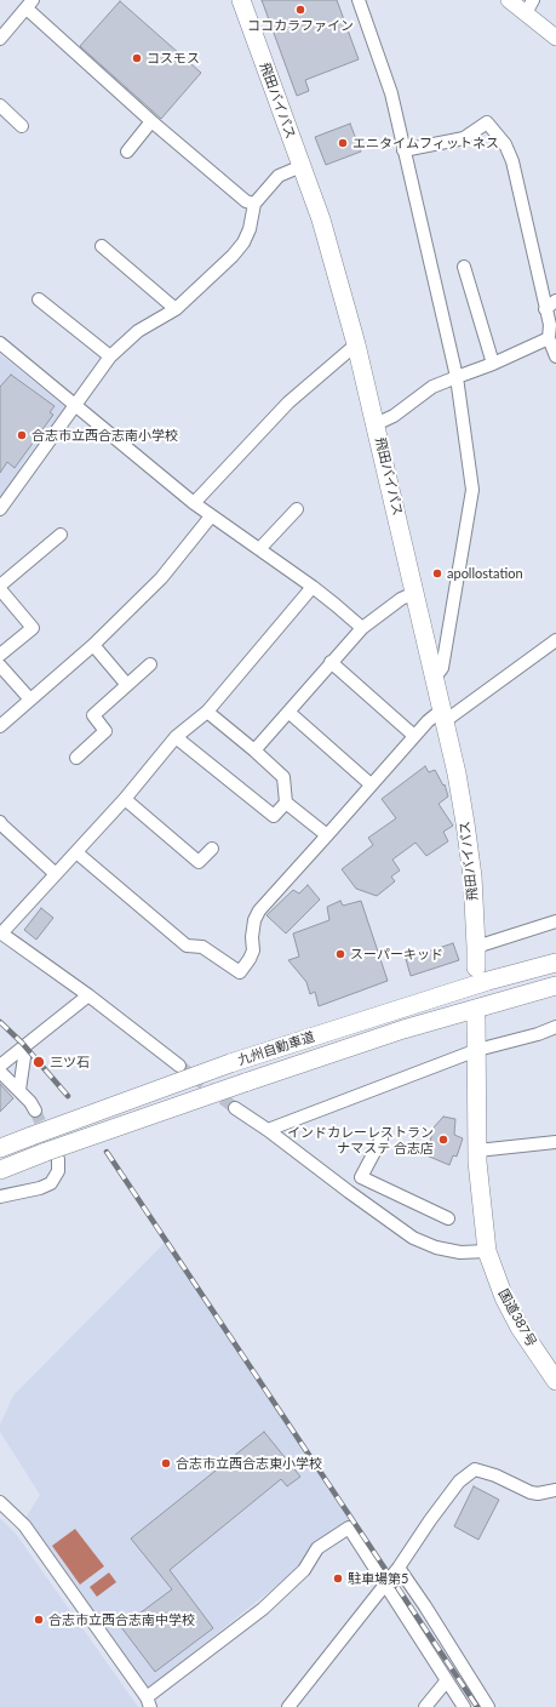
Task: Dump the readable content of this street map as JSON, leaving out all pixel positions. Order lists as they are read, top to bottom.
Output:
{
  "streets": {
    "highway": ["飛田バイパス", "九州自動車道", "国道387号"]
  },
  "places": [
    "ココカラファイン",
    "コスモス",
    "エニタイムフィットネス",
    "合志市立西合志南小学校",
    "apollostation",
    "スーパーキッド",
    "三ツ石",
    "インドカレーレストラン ナマステ 合志店",
    "合志市立西合志東小学校",
    "駐車場第5",
    "合志市立西合志南中学校"
  ]
}
